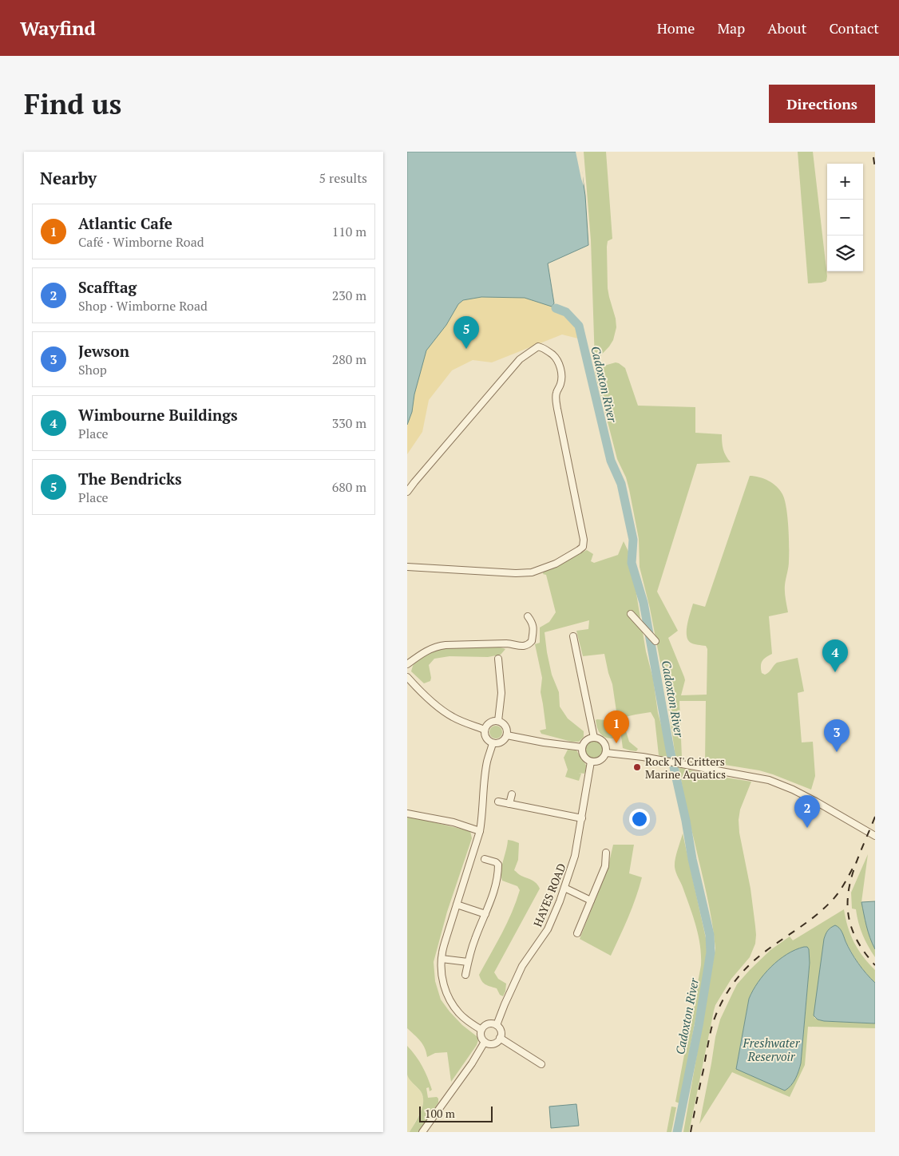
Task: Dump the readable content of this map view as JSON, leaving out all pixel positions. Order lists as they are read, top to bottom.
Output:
{
  "streets": {
    "street": ["HAYES ROAD"]
  },
  "water": ["Cadoxton River", "Freshwater Reservoir"],
  "places": ["Rock 'N' Critters Marine Aquatics"],
  "scale_bar": "100 m",
  "page": {
    "header": "Wayfind",
    "nav": [
      "Home",
      "Map",
      "About",
      "Contact"
    ],
    "buttons": "Directions",
    "title": "Find us",
    "heading": ["Nearby", "5 results"],
    "map_buttons": ["+", "−"],
    "list": [
      {
        "mark": "1",
        "name": "Atlantic Cafe",
        "note": "Café · Wimborne Road",
        "value": "110 m"
      },
      {
        "mark": "2",
        "name": "Scafftag",
        "note": "Shop · Wimborne Road",
        "value": "230 m"
      },
      {
        "mark": "3",
        "name": "Jewson",
        "note": "Shop",
        "value": "280 m"
      },
      {
        "mark": "4",
        "name": "Wimbourne Buildings",
        "note": "Place",
        "value": "330 m"
      },
      {
        "mark": "5",
        "name": "The Bendricks",
        "note": "Place",
        "value": "680 m"
      }
    ],
    "pins": [
      "5",
      "4",
      "1",
      "3",
      "2"
    ],
    "scale": "100 m"
  }
}
